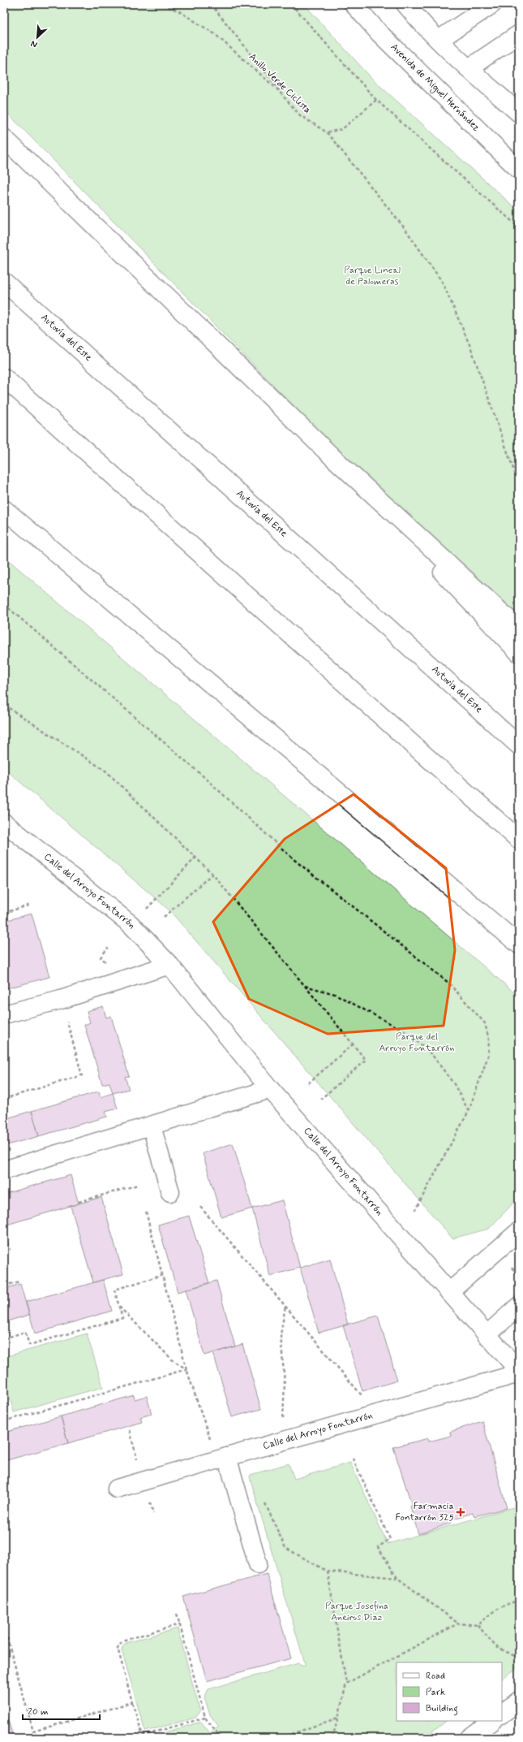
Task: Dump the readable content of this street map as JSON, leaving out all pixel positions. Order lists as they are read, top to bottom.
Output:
{
  "streets": {
    "main road": ["Avenida de Miguel Hernández", "Autovía del Este", "Calle del Arroyo Fontarrón"],
    "path": ["Anillo Verde Ciclista"]
  },
  "parks": ["Parque Lineal de Palomeras", "Parque del Arroyo Fontarrón", "Parque Josefina Aneiros Díaz"],
  "places": {
    "health": ["Farmacia Fontarrón 325"]
  },
  "legend": ["Road", "Park", "Building"],
  "scale_bar": "20 m",
  "north": "bottom left"
}
